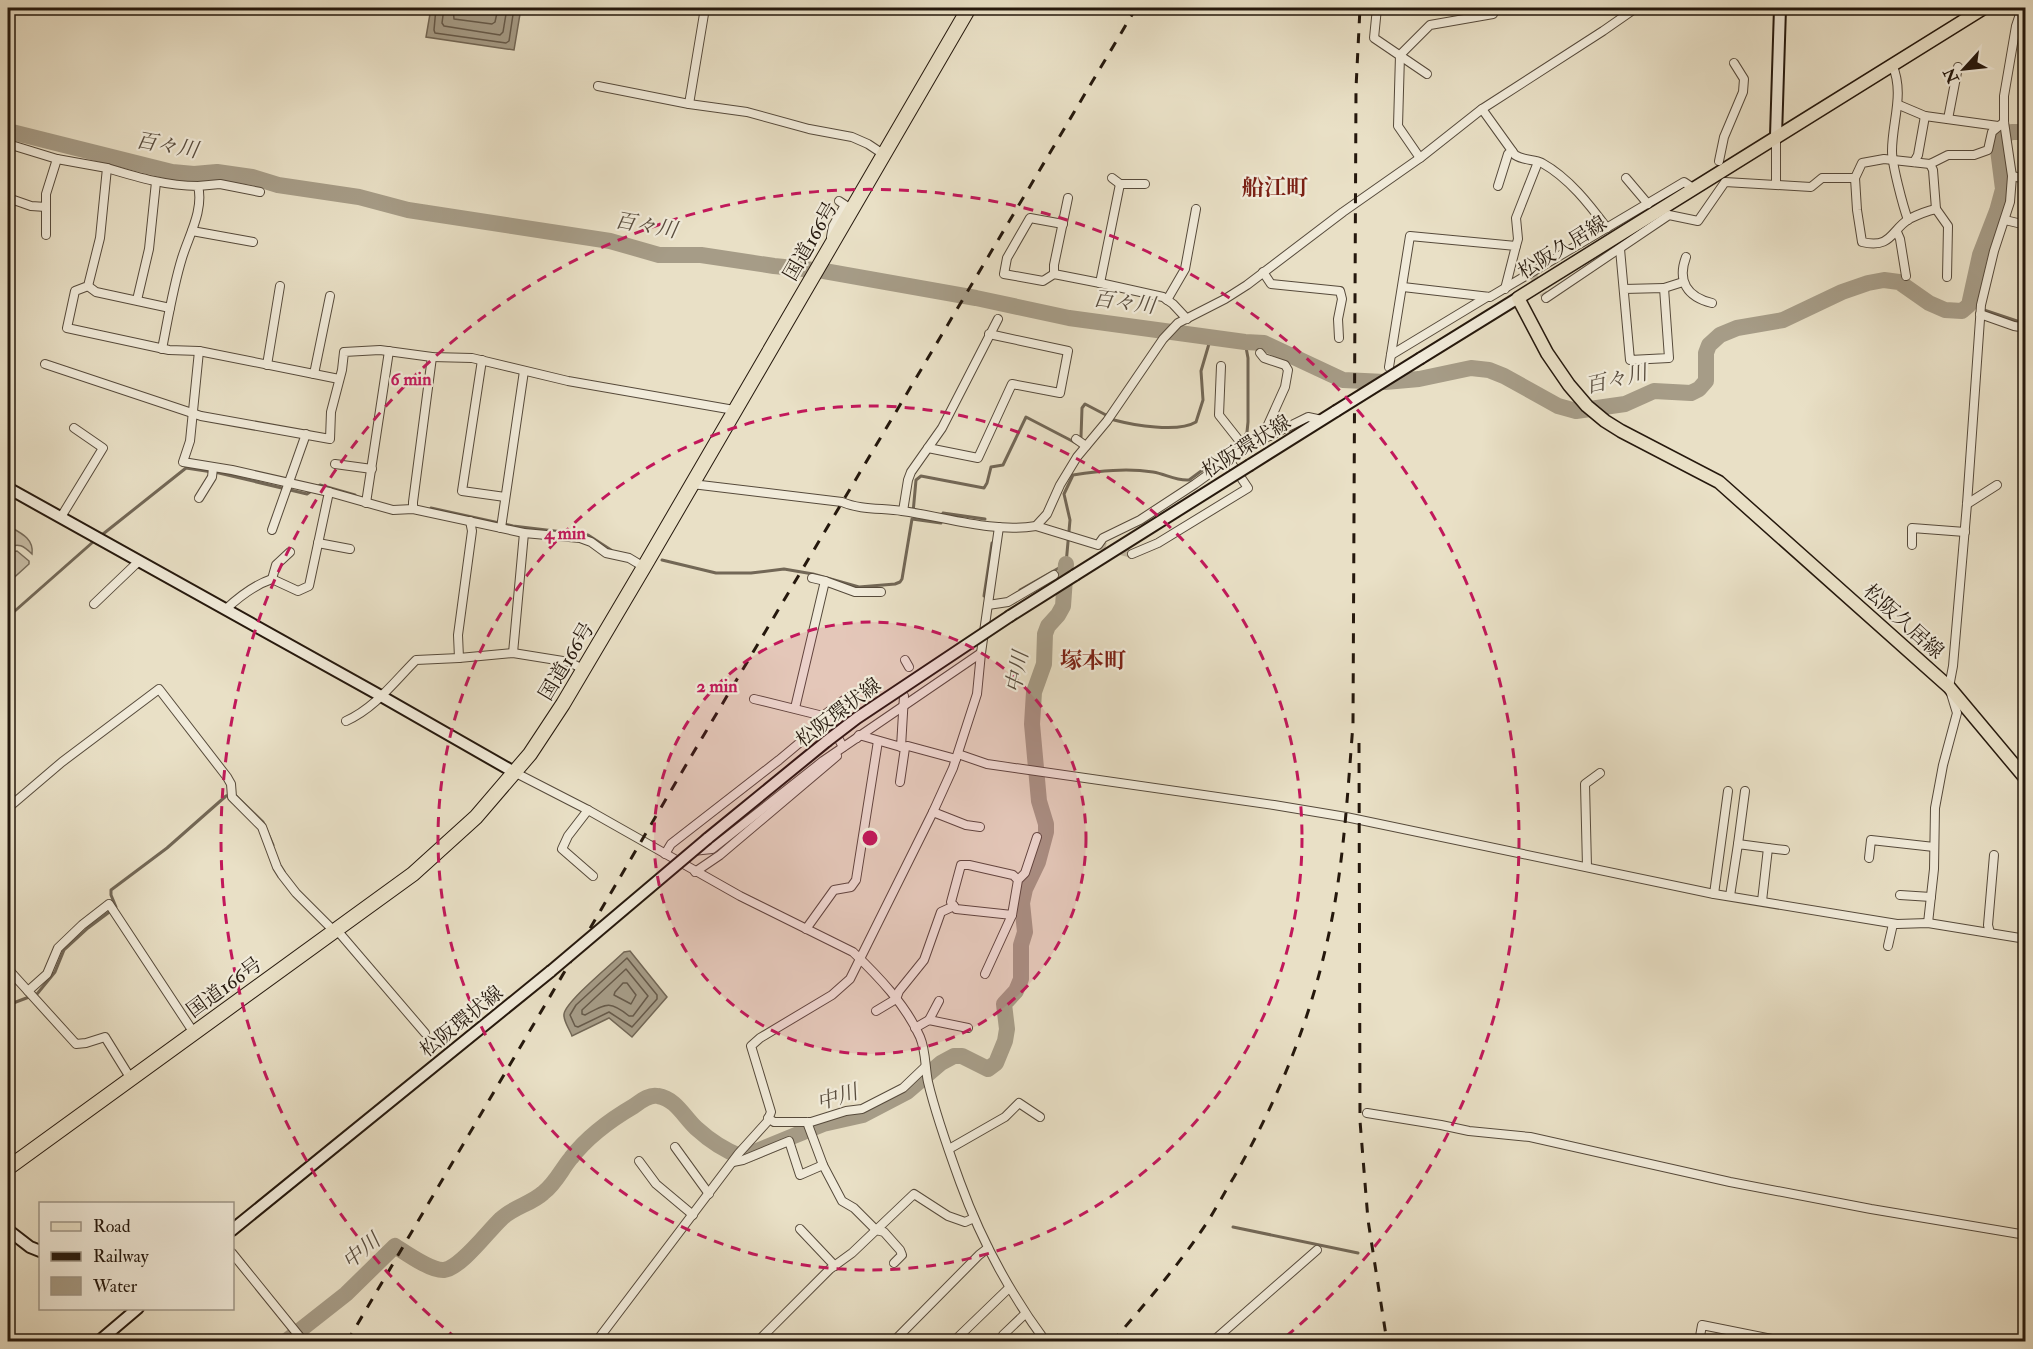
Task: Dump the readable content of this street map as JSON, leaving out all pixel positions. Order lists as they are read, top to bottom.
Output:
{
  "streets": {
    "highway": ["国道166号"],
    "main road": ["松阪久居線", "松阪環状線"]
  },
  "crossings": [
    ["松阪久居線", "松阪環状線"]
  ],
  "districts": ["船江町", "塚本町"],
  "water": ["百々川", "中川"],
  "legend": ["Road", "Railway", "Water"],
  "north": "bottom left",
  "rings": ["6 min", "4 min", "2 min"]
}
